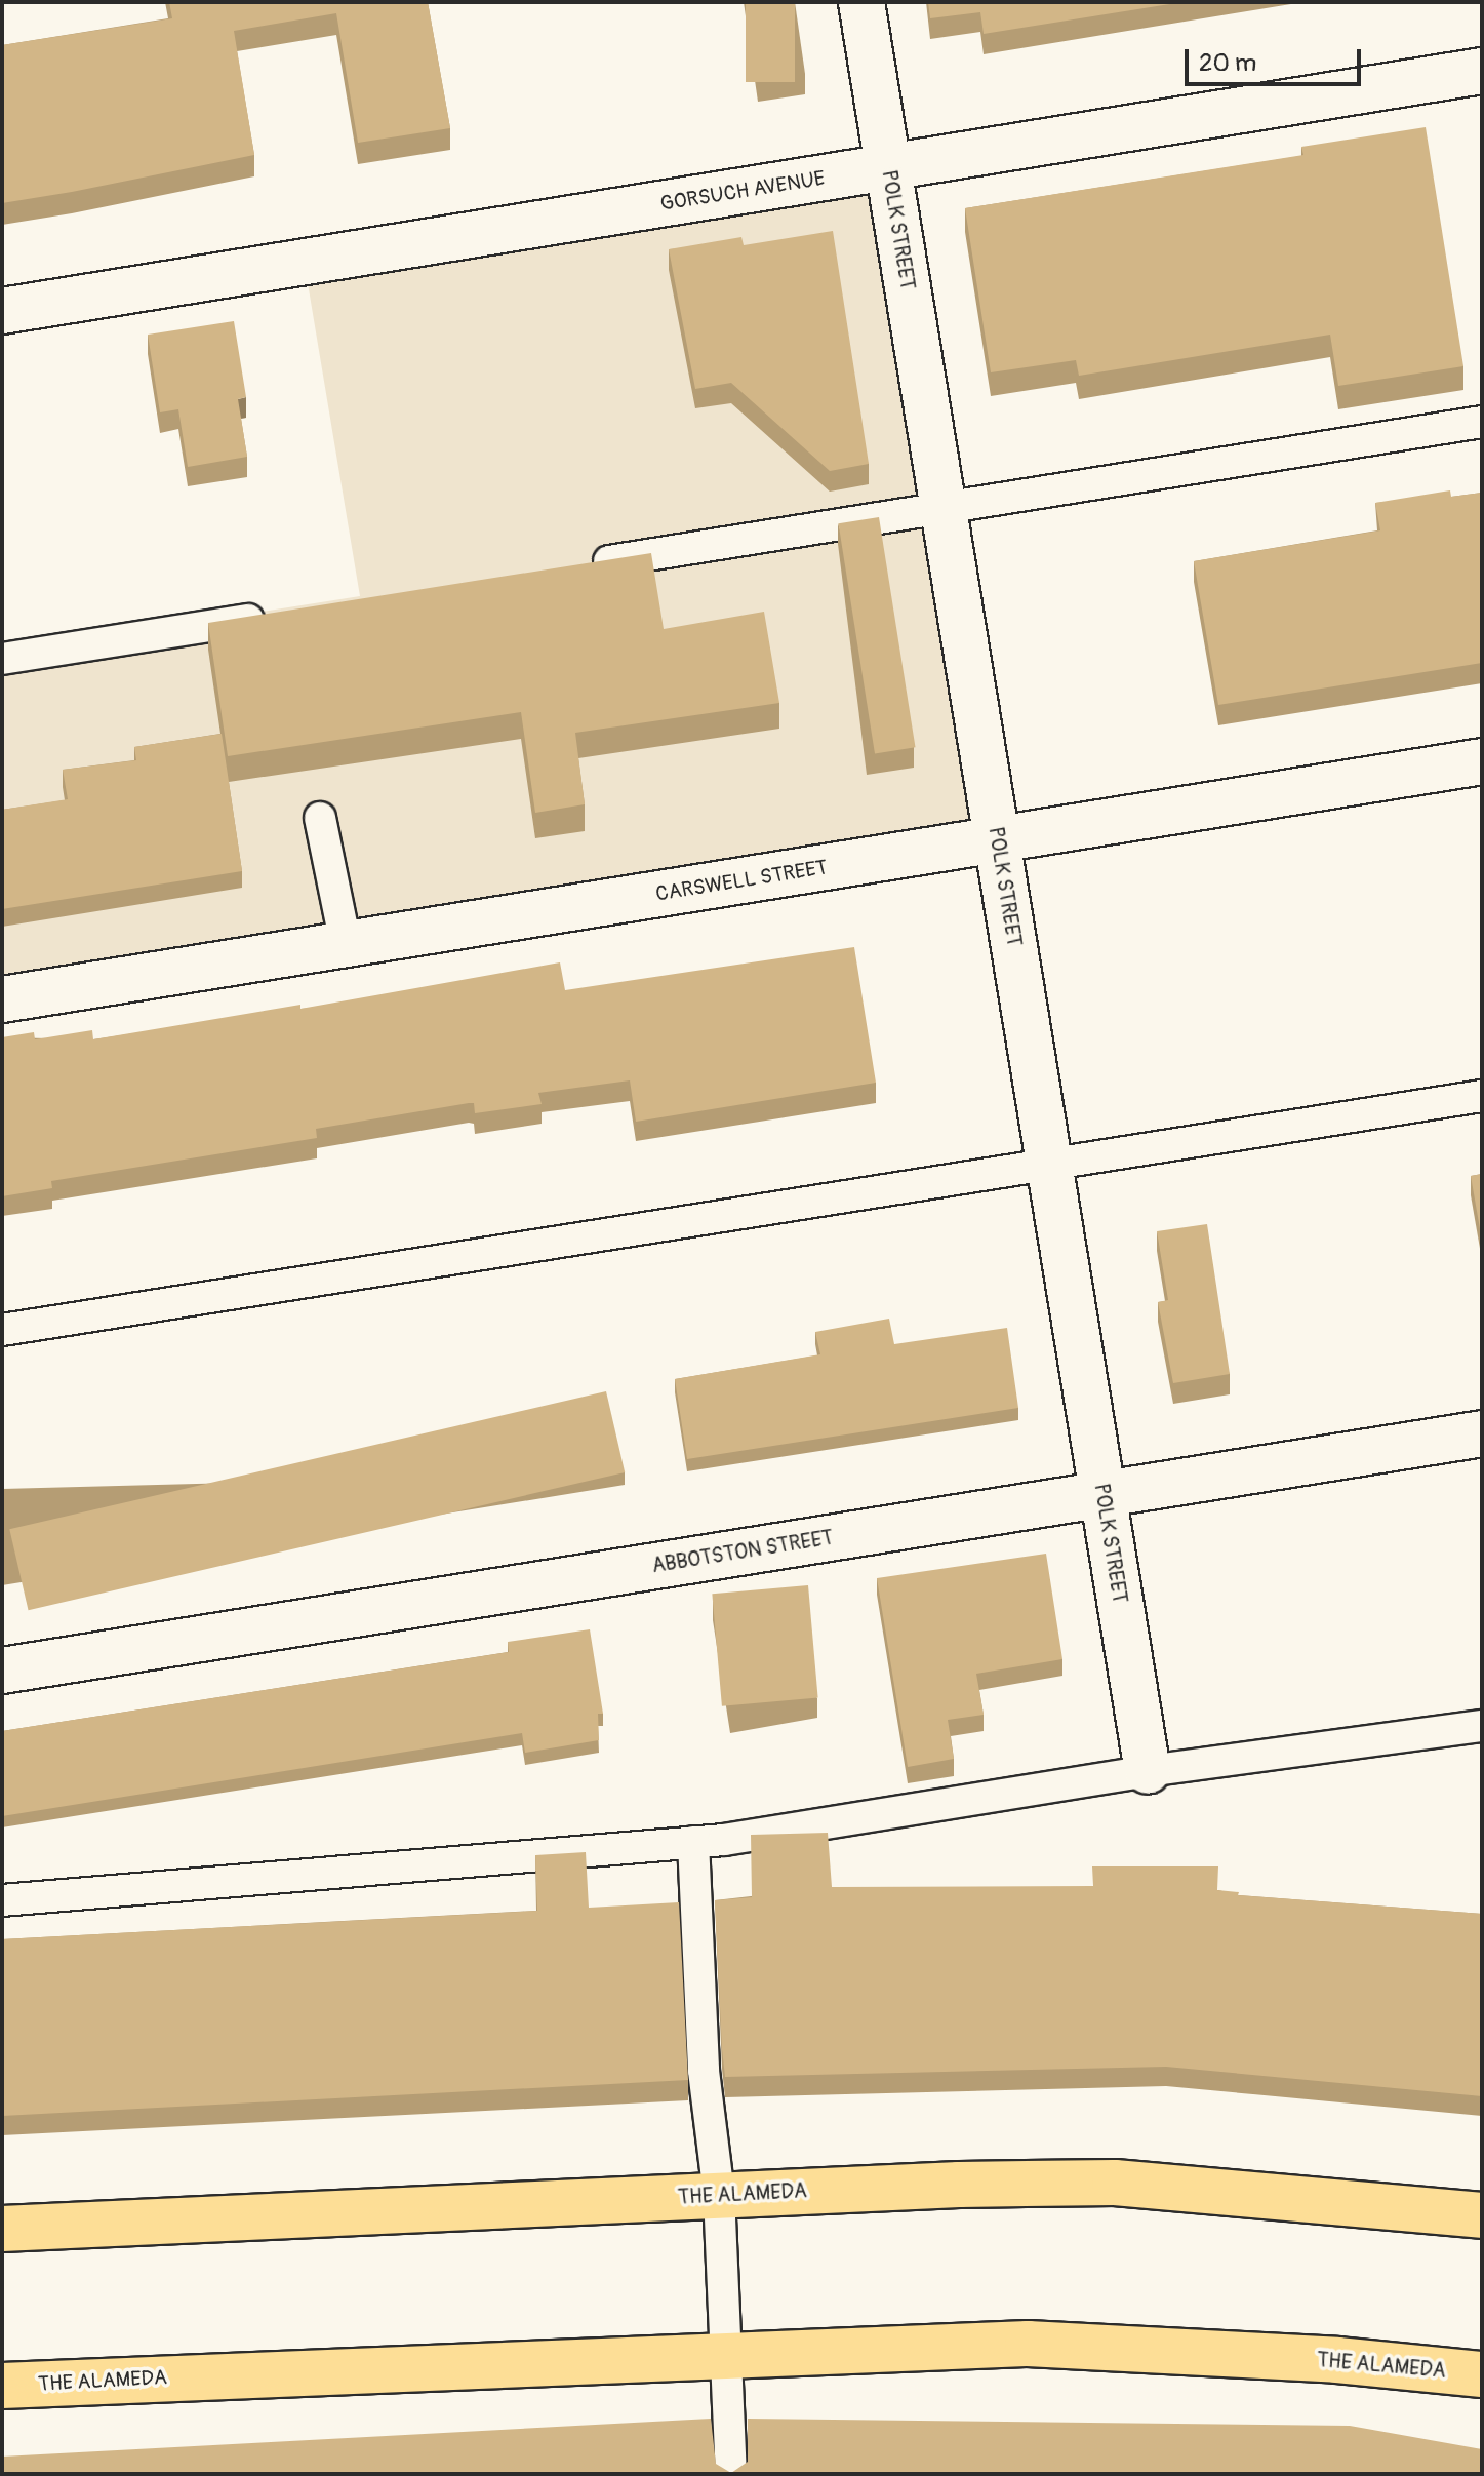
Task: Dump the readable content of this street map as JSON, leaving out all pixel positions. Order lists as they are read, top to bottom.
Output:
{
  "streets": {
    "main road": ["THE ALAMEDA"],
    "street": [
      "GORSUCH AVENUE",
      "POLK STREET",
      "CARSWELL STREET",
      "ABBOTSTON STREET"
    ]
  },
  "crossings": [
    ["GORSUCH AVENUE", "POLK STREET"],
    ["POLK STREET", "CARSWELL STREET"],
    ["POLK STREET", "ABBOTSTON STREET"]
  ],
  "scale_bar": "20 m"
}
